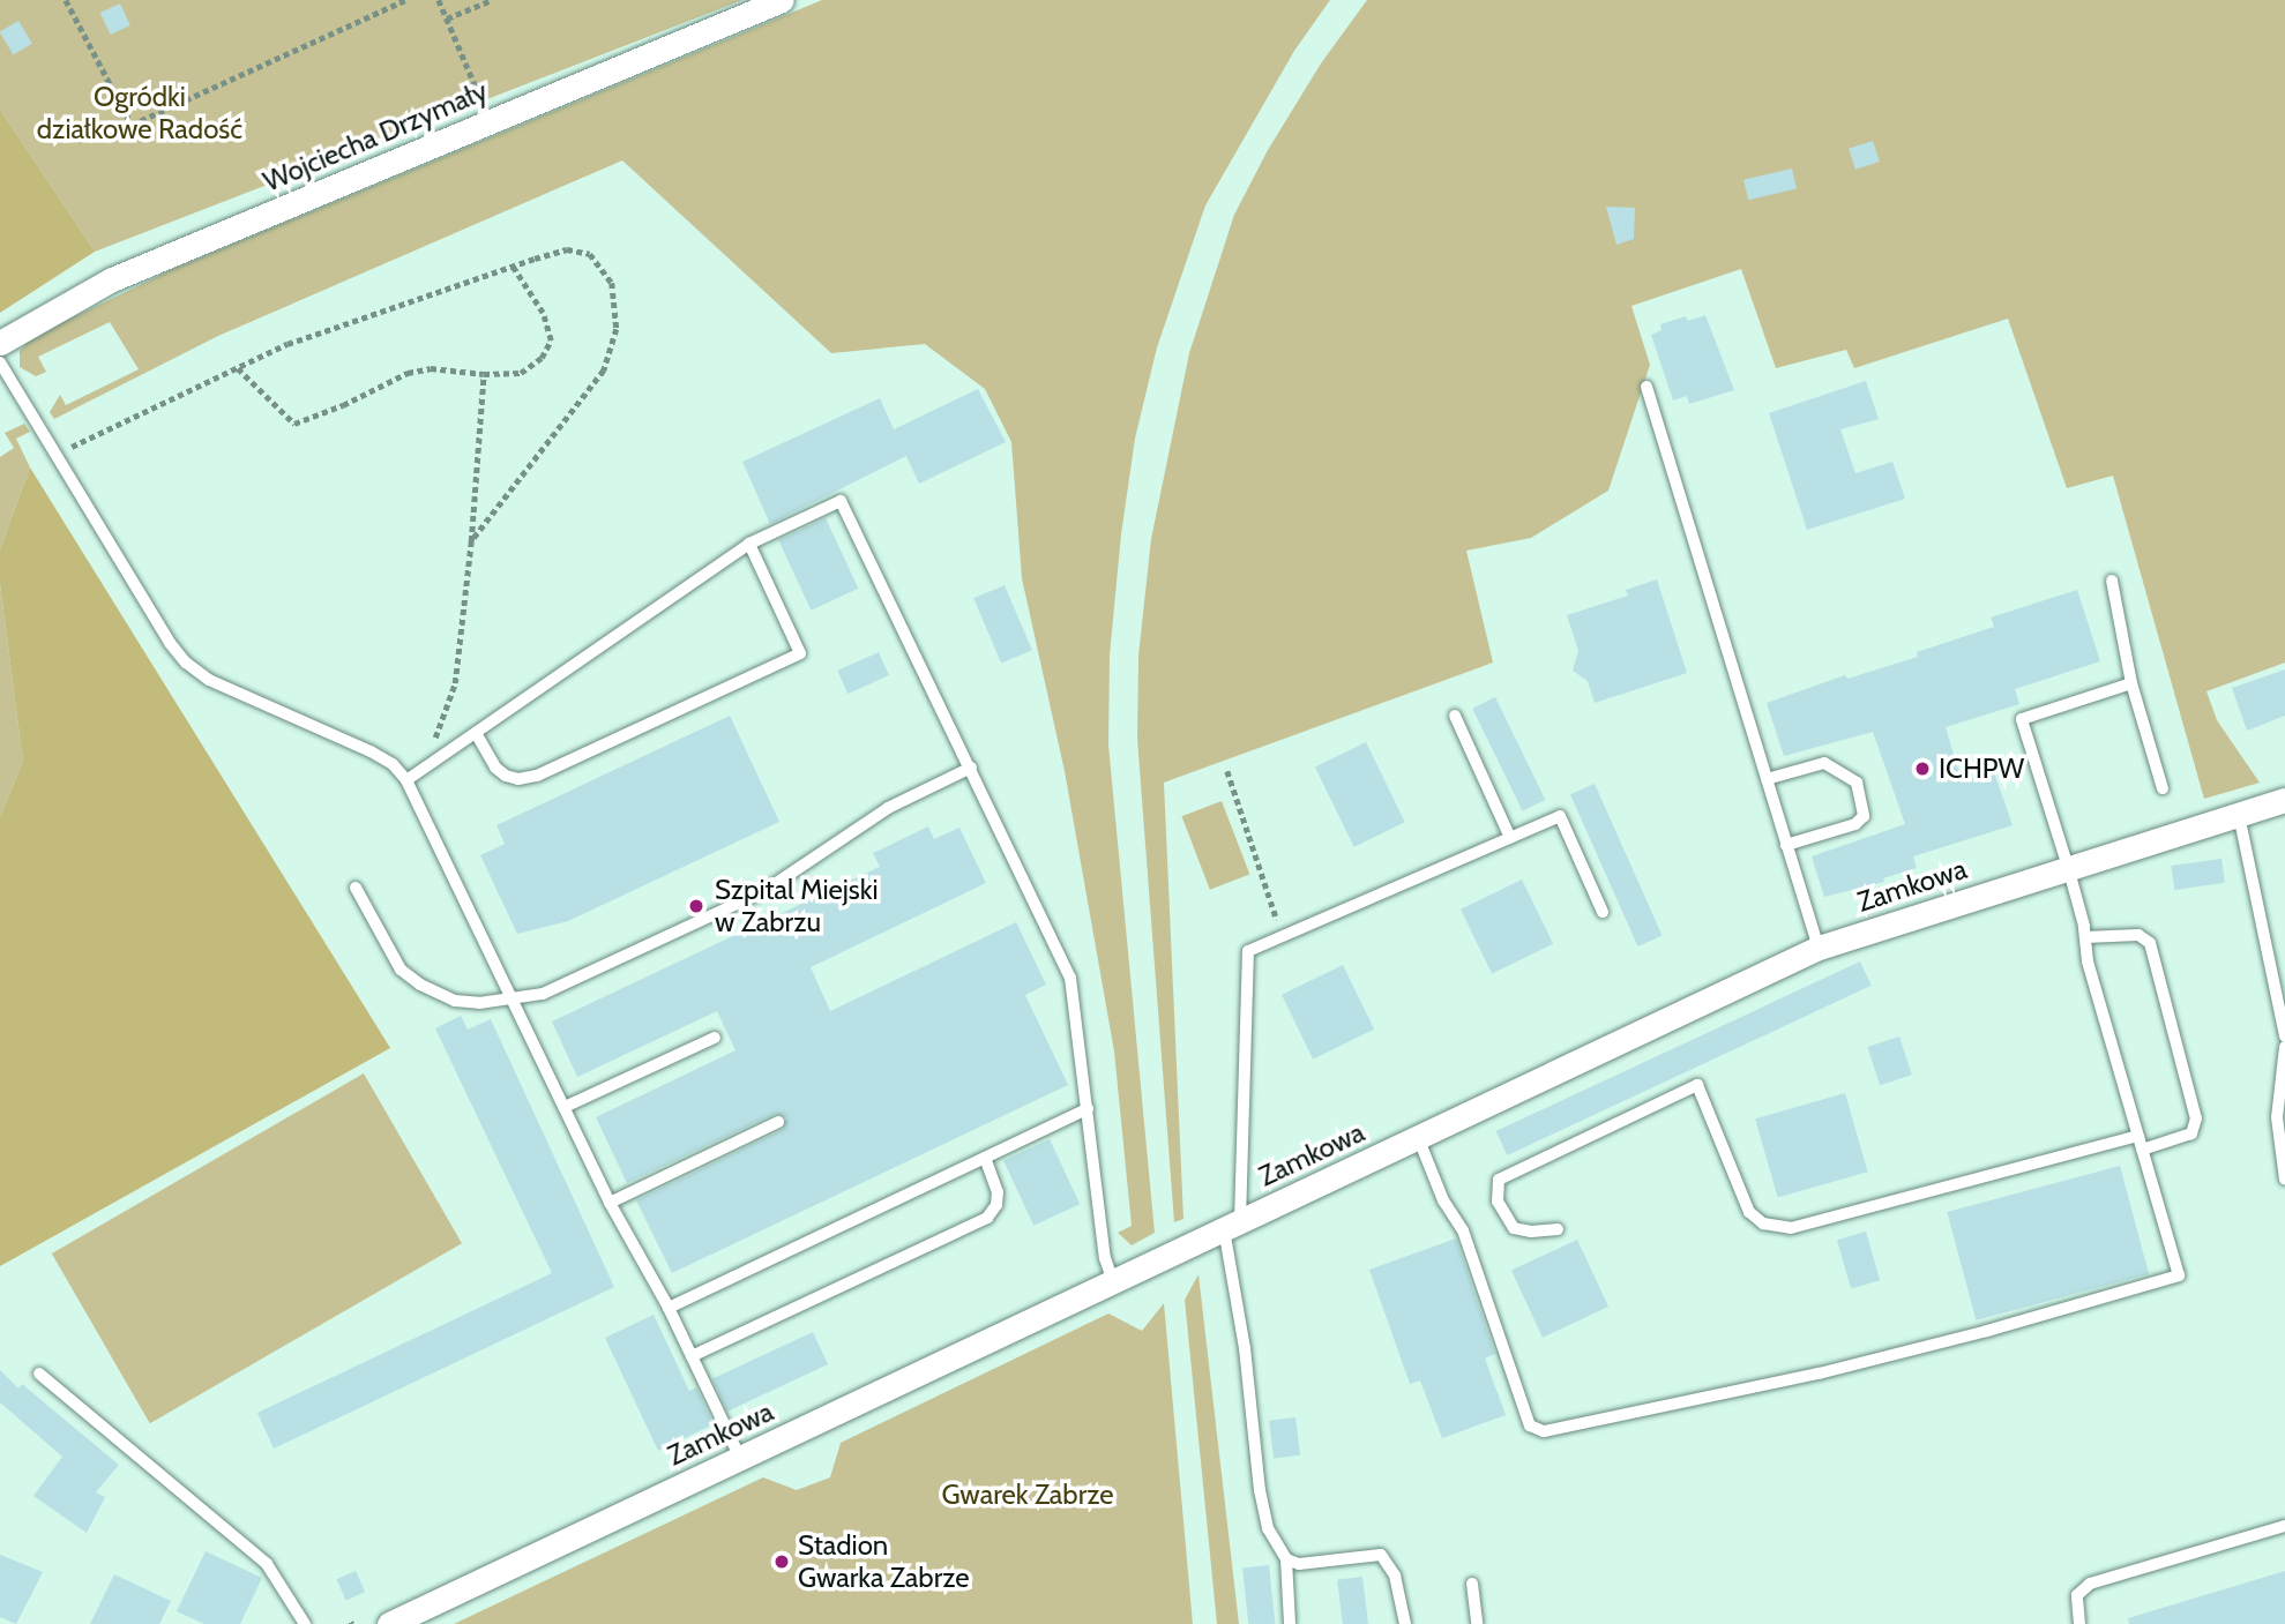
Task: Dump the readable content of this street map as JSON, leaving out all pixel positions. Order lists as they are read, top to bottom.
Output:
{
  "streets": {
    "street": ["Wojciecha Drzymały", "Zamkowa"]
  },
  "parks": ["Ogródki działkowe Radość", "Gwarek Zabrze"],
  "places": ["ICHPW", "Szpital Miejski w Zabrzu", "Stadion Gwarka Zabrze"]
}
